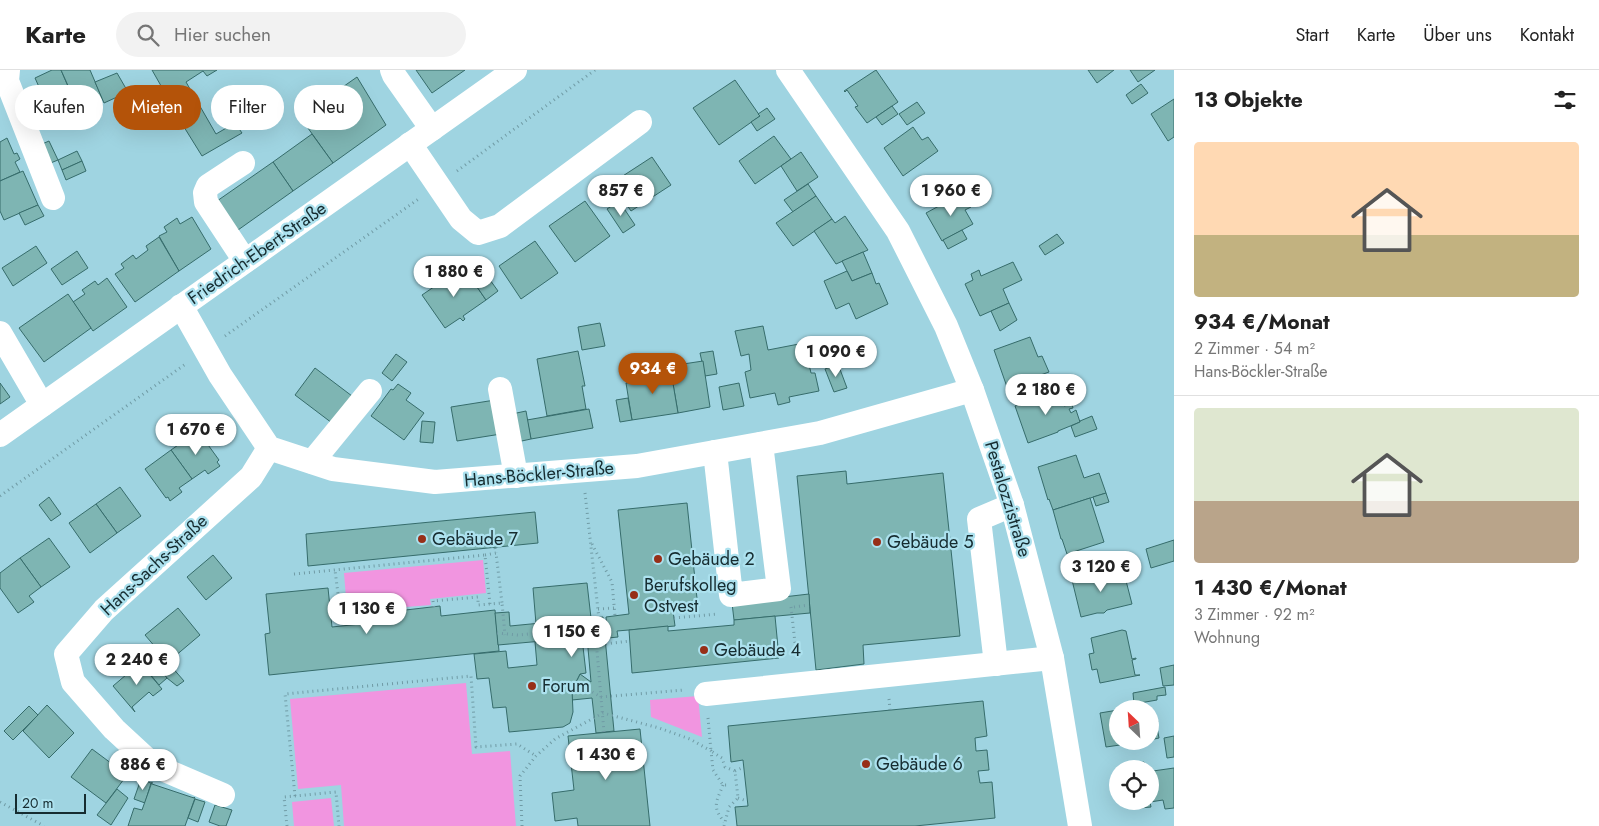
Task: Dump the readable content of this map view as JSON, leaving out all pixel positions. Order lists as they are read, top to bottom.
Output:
{
  "streets": {
    "street": [
      "Friedrich-Ebert-Straße",
      "Hans-Böckler-Straße",
      "Pestalozzistraße",
      "Hans-Sachs-Straße"
    ]
  },
  "crossings": [
    ["Hans-Böckler-Straße", "Pestalozzistraße"],
    ["Hans-Böckler-Straße", "Hans-Sachs-Straße"]
  ],
  "places": [
    "Gebäude 7",
    "Gebäude 5",
    "Gebäude 2",
    "Berufskolleg Ostvest",
    "Gebäude 4",
    "Forum",
    "Gebäude 6"
  ],
  "scale_bar": "20 m",
  "north": "top left",
  "page": {
    "header": "Karte",
    "search": "Hier suchen",
    "nav": [
      "Start",
      "Karte",
      "Über uns",
      "Kontakt"
    ],
    "heading": "13 Objekte",
    "chip": [
      "Kaufen",
      "Mieten",
      "Filter",
      "Neu"
    ],
    "list": [
      {
        "name": "934 €/Monat",
        "note": "2 Zimmer · 54 m² · Hans-Böckler-Straße"
      },
      {
        "name": "1 430 €/Monat",
        "note": "3 Zimmer · 92 m² · Wohnung"
      }
    ],
    "price": [
      "857 €",
      "1 960 €",
      "1 880 €",
      "1 090 €",
      "934 €",
      "2 180 €",
      "1 670 €",
      "3 120 €",
      "1 130 €",
      "1 150 €",
      "2 240 €",
      "1 430 €",
      "886 €"
    ],
    "scale": "20 m"
  }
}
